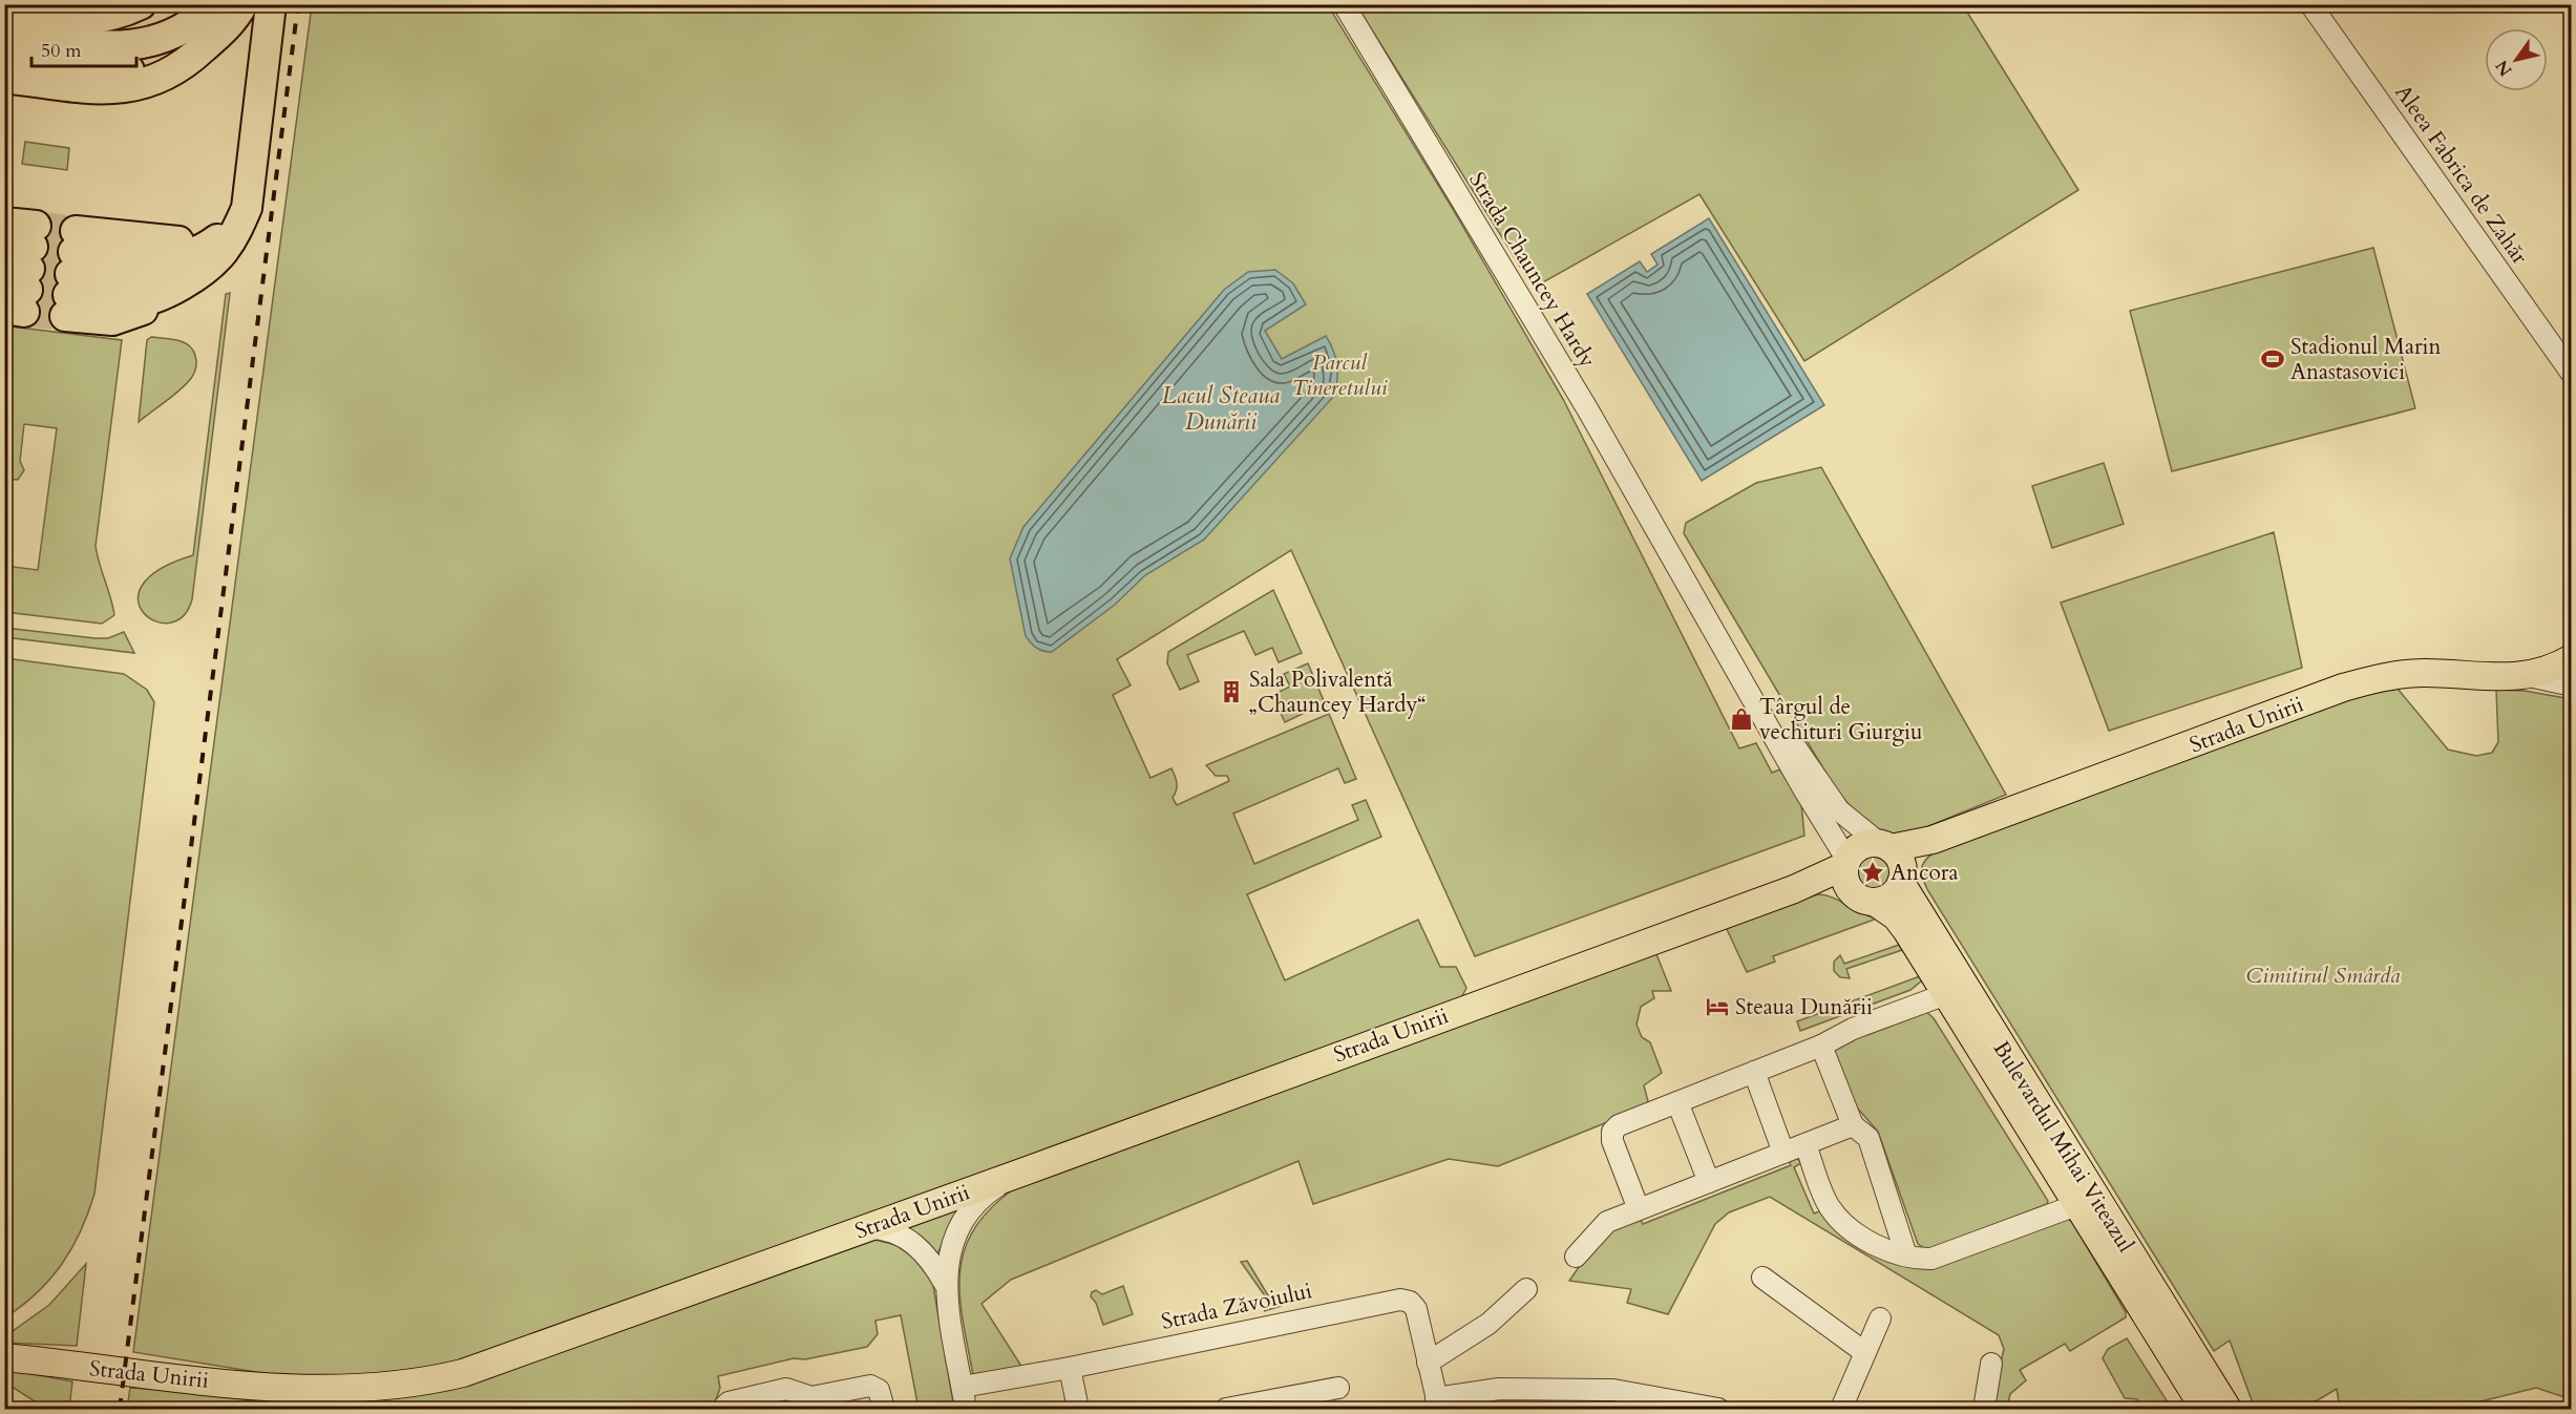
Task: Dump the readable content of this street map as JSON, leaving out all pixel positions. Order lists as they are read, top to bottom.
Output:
{
  "streets": {
    "main road": ["Strada Unirii", "Bulevardul Mihai Viteazul"],
    "street": ["Aleea Fabrica de Zahăr", "Strada Chauncey Hardy", "Strada Zăvoiului"]
  },
  "crossings": [
    ["Strada Chauncey Hardy", "Strada Unirii"],
    ["Strada Chauncey Hardy", "Bulevardul Mihai Viteazul"],
    ["Strada Unirii", "Bulevardul Mihai Viteazul"]
  ],
  "water": ["Lacul Steaua Dunării"],
  "parks": ["Parcul Tineretului", "Cimitirul Smârda"],
  "places": {
    "sports": ["Stadionul Marin Anastasovici"],
    "building": ["Sala Polivalentă „Chauncey Hardy“"],
    "shop": ["Târgul de vechituri Giurgiu"],
    "place": ["Ancora"],
    "hotel": ["Steaua Dunării"]
  },
  "scale_bar": "50 m",
  "north": "bottom left"
}
